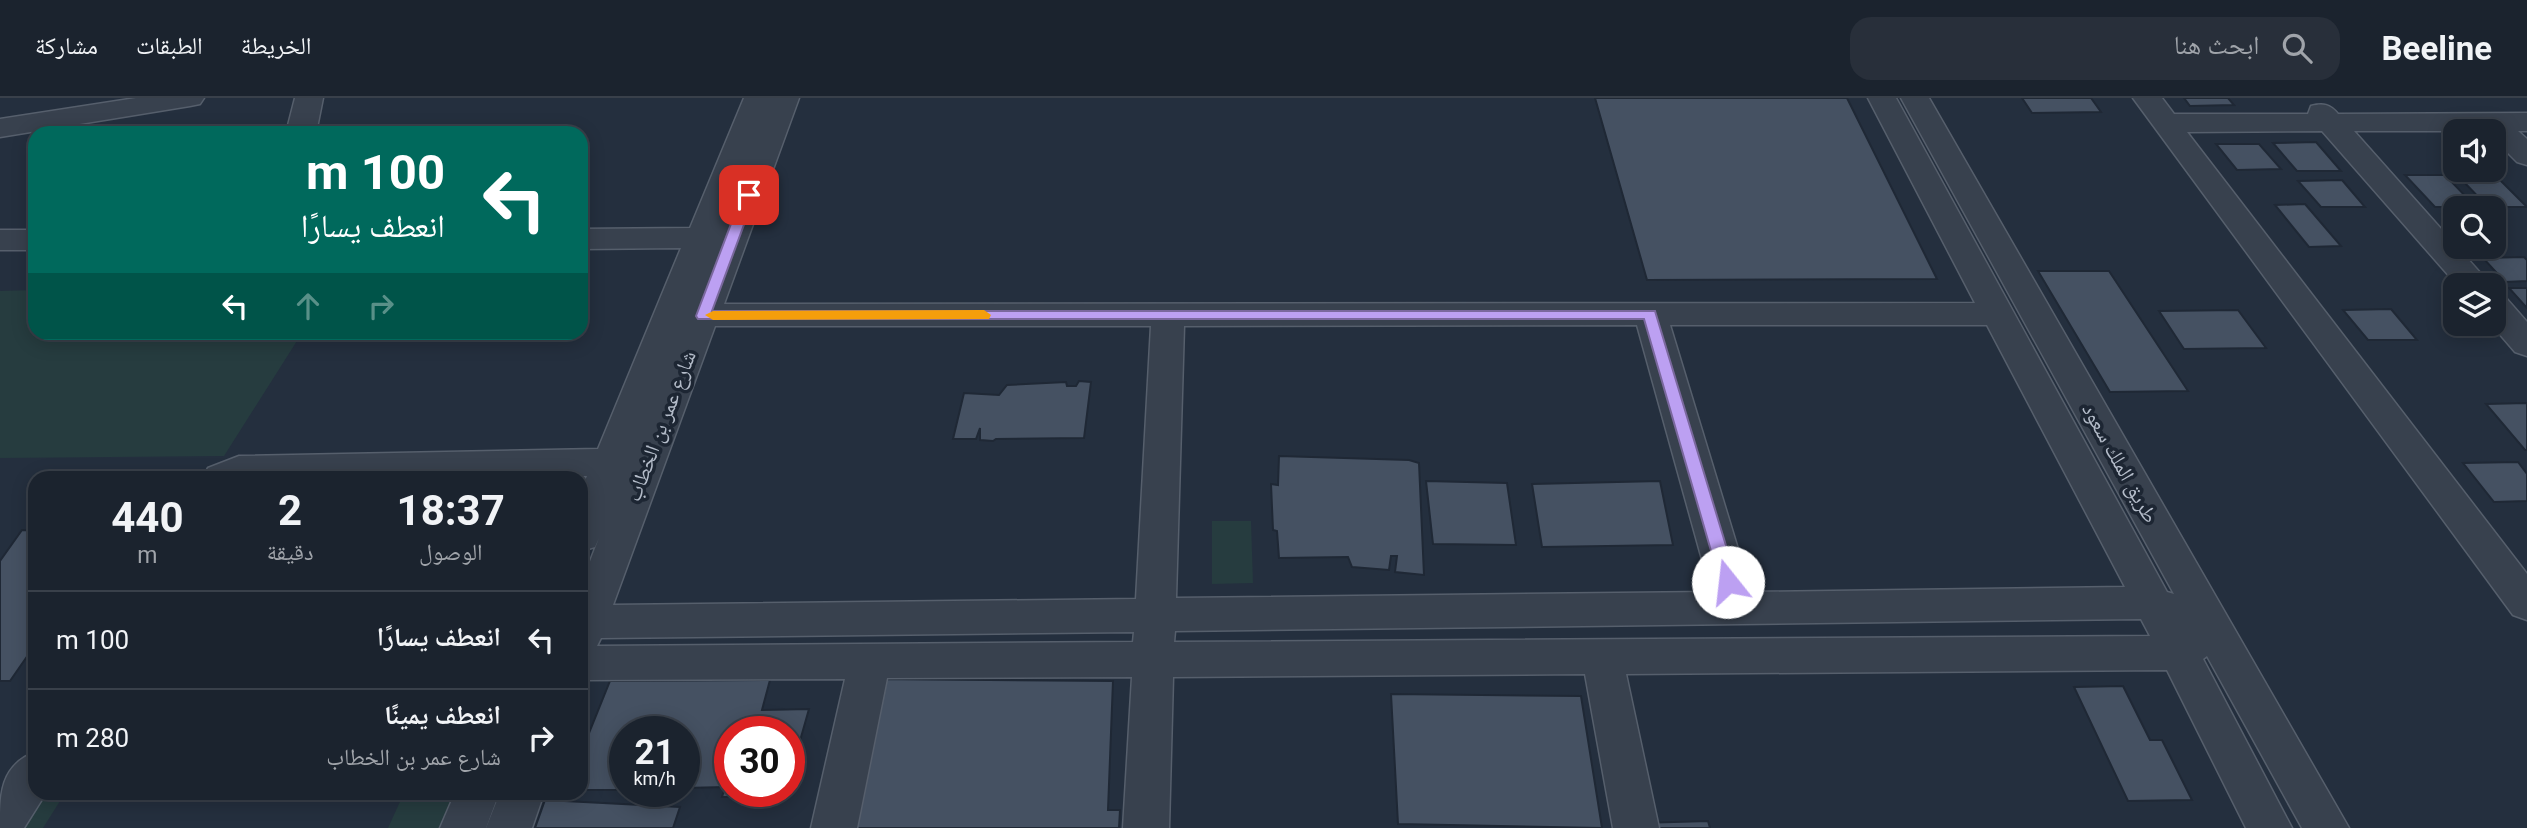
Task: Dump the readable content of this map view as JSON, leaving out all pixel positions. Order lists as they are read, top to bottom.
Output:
{
  "streets": {
    "street": ["شارع عمر بن الخطاب", "طريق الملك سعود"]
  },
  "page": {
    "header": "Beeline",
    "search": "ابحث هنا",
    "nav": ["الخريطة", "الطبقات", "مشاركة"],
    "turn": ["100 m", "انعطف يسارًا"],
    "eta": [
      "18:37",
      "الوصول",
      "2",
      "دقيقة",
      "440",
      "m"
    ],
    "list": [
      {
        "name": "انعطف يسارًا",
        "value": "100 m"
      },
      {
        "name": "انعطف يمينًا",
        "note": "شارع عمر بن الخطاب",
        "value": "280 m"
      }
    ],
    "speed": "21 km/h",
    "limit": "30"
  }
}
